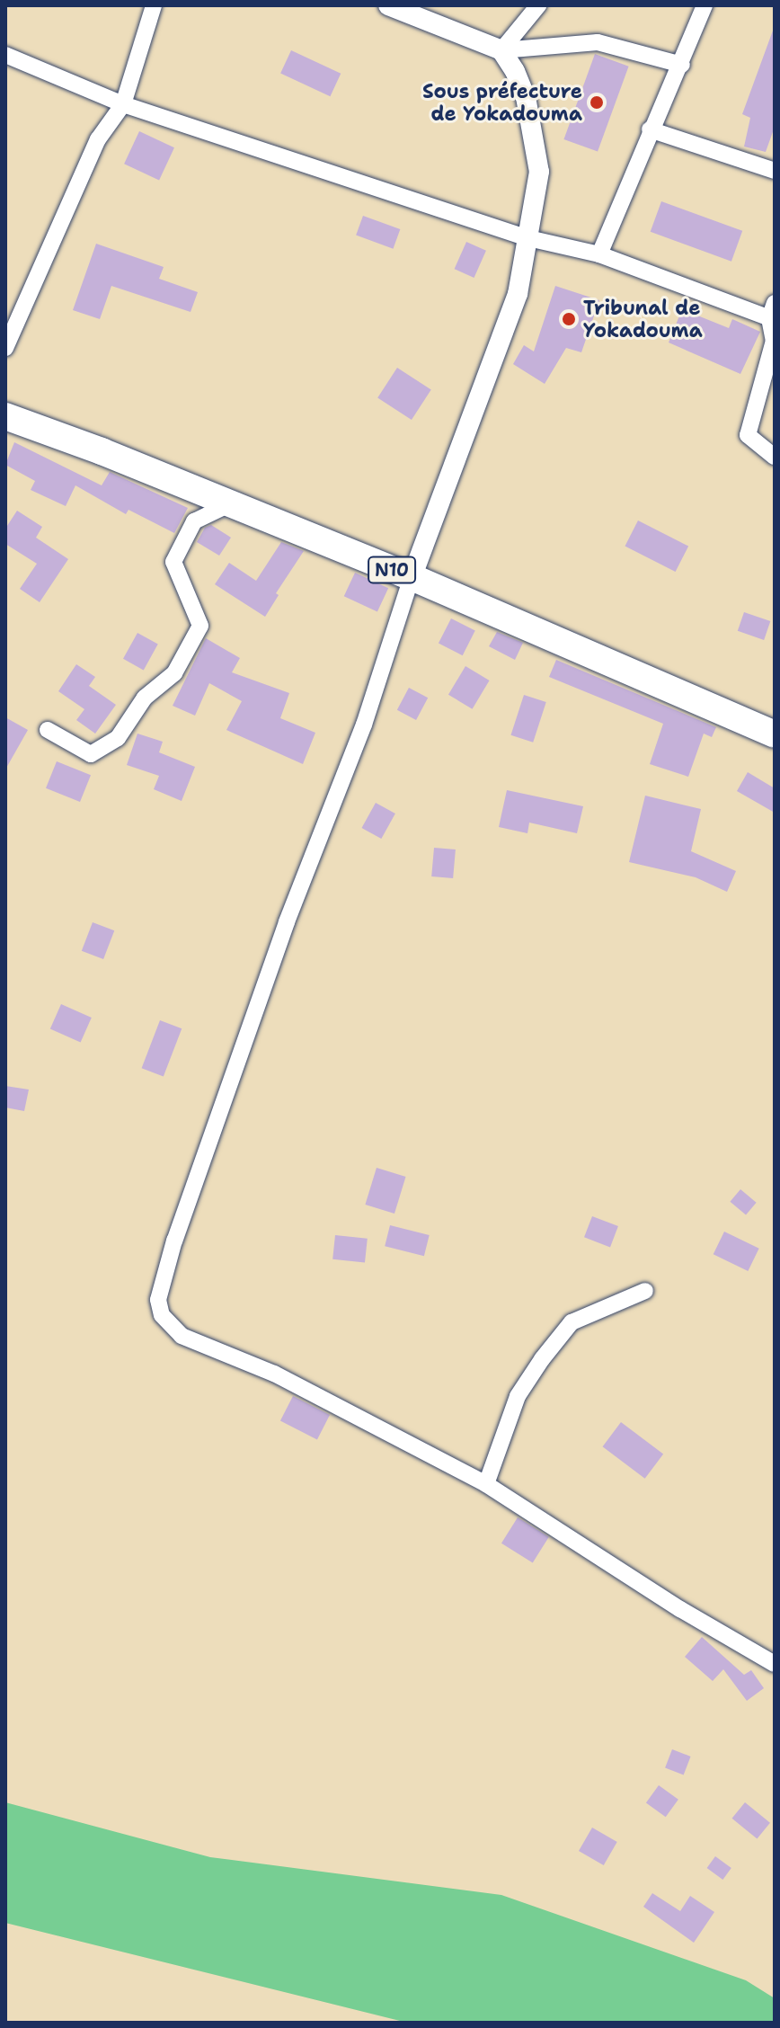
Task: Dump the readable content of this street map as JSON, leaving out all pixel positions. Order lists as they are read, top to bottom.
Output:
{
  "streets": {
    "highway": ["N10"]
  },
  "places": ["Sous préfecture de Yokadouma", "Tribunal de Yokadouma"]
}
